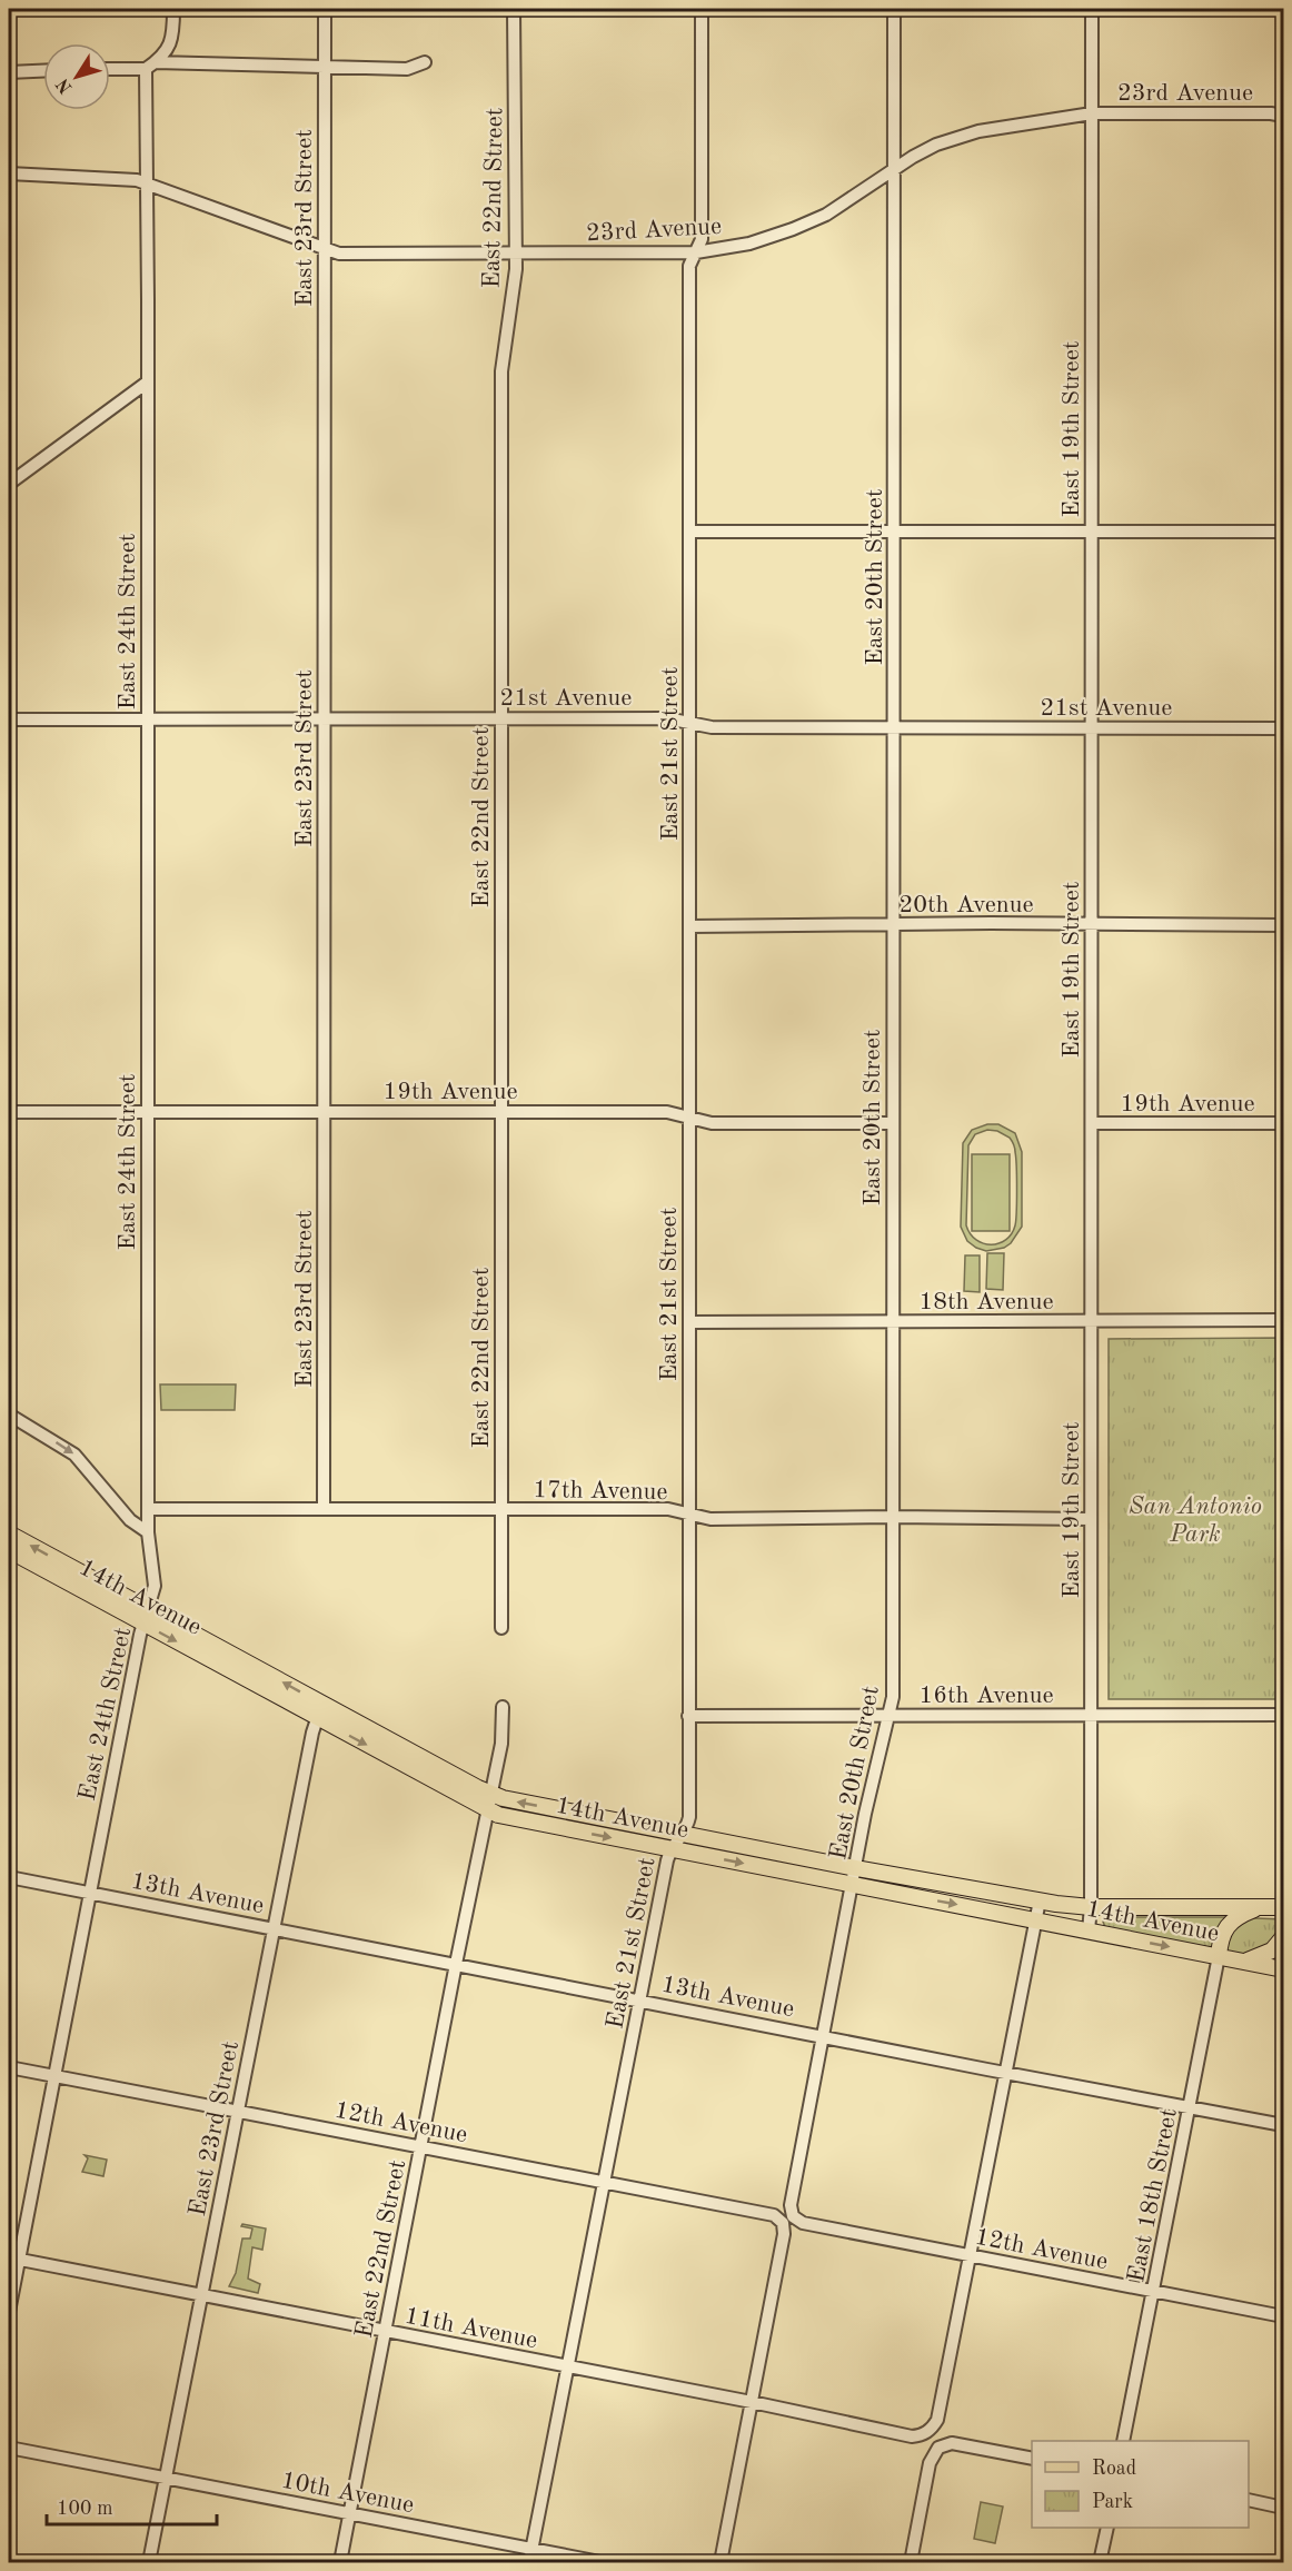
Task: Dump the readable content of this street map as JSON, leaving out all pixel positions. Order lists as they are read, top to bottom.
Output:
{
  "streets": {
    "main road": ["14th Avenue"],
    "street": [
      "23rd Avenue",
      "East 22nd Street",
      "East 23rd Street",
      "East 19th Street",
      "East 20th Street",
      "East 24th Street",
      "21st Avenue",
      "East 21st Street",
      "20th Avenue",
      "19th Avenue",
      "18th Avenue",
      "17th Avenue",
      "16th Avenue",
      "13th Avenue",
      "12th Avenue",
      "East 18th Street",
      "11th Avenue",
      "10th Avenue"
    ]
  },
  "crossings": [
    ["23rd Avenue", "East 22nd Street"],
    ["23rd Avenue", "East 23rd Street"],
    ["23rd Avenue", "East 19th Street"],
    ["23rd Avenue", "East 20th Street"],
    ["23rd Avenue", "East 24th Street"],
    ["23rd Avenue", "East 21st Street"],
    ["East 22nd Street", "21st Avenue"],
    ["East 22nd Street", "19th Avenue"],
    ["East 22nd Street", "17th Avenue"],
    ["East 22nd Street", "14th Avenue"],
    ["East 22nd Street", "13th Avenue"],
    ["East 22nd Street", "12th Avenue"],
    ["East 22nd Street", "11th Avenue"],
    ["East 22nd Street", "10th Avenue"],
    ["East 23rd Street", "21st Avenue"],
    ["East 23rd Street", "19th Avenue"],
    ["East 23rd Street", "17th Avenue"],
    ["East 23rd Street", "14th Avenue"],
    ["East 23rd Street", "13th Avenue"],
    ["East 23rd Street", "12th Avenue"],
    ["East 23rd Street", "11th Avenue"],
    ["East 23rd Street", "10th Avenue"],
    ["East 19th Street", "21st Avenue"],
    ["East 19th Street", "20th Avenue"],
    ["East 19th Street", "19th Avenue"],
    ["East 19th Street", "18th Avenue"],
    ["East 19th Street", "17th Avenue"],
    ["East 19th Street", "14th Avenue"],
    ["East 19th Street", "16th Avenue"],
    ["East 20th Street", "21st Avenue"],
    ["East 20th Street", "20th Avenue"],
    ["East 20th Street", "19th Avenue"],
    ["East 20th Street", "18th Avenue"],
    ["East 20th Street", "17th Avenue"],
    ["East 20th Street", "14th Avenue"],
    ["East 20th Street", "16th Avenue"],
    ["East 20th Street", "13th Avenue"],
    ["East 20th Street", "12th Avenue"],
    ["East 20th Street", "11th Avenue"],
    ["East 24th Street", "21st Avenue"],
    ["East 24th Street", "19th Avenue"],
    ["East 24th Street", "17th Avenue"],
    ["East 24th Street", "14th Avenue"],
    ["East 24th Street", "13th Avenue"],
    ["East 24th Street", "12th Avenue"],
    ["East 24th Street", "11th Avenue"],
    ["21st Avenue", "East 21st Street"],
    ["East 21st Street", "20th Avenue"],
    ["East 21st Street", "19th Avenue"],
    ["East 21st Street", "18th Avenue"],
    ["East 21st Street", "17th Avenue"],
    ["East 21st Street", "14th Avenue"],
    ["East 21st Street", "16th Avenue"],
    ["East 21st Street", "13th Avenue"],
    ["East 21st Street", "12th Avenue"],
    ["East 21st Street", "11th Avenue"],
    ["East 21st Street", "10th Avenue"],
    ["14th Avenue", "East 18th Street"],
    ["13th Avenue", "East 18th Street"],
    ["12th Avenue", "East 18th Street"],
    ["12th Avenue", "11th Avenue"]
  ],
  "parks": ["San Antonio Park"],
  "legend": ["Road", "Park"],
  "scale_bar": "100 m",
  "north": "bottom left"
}
